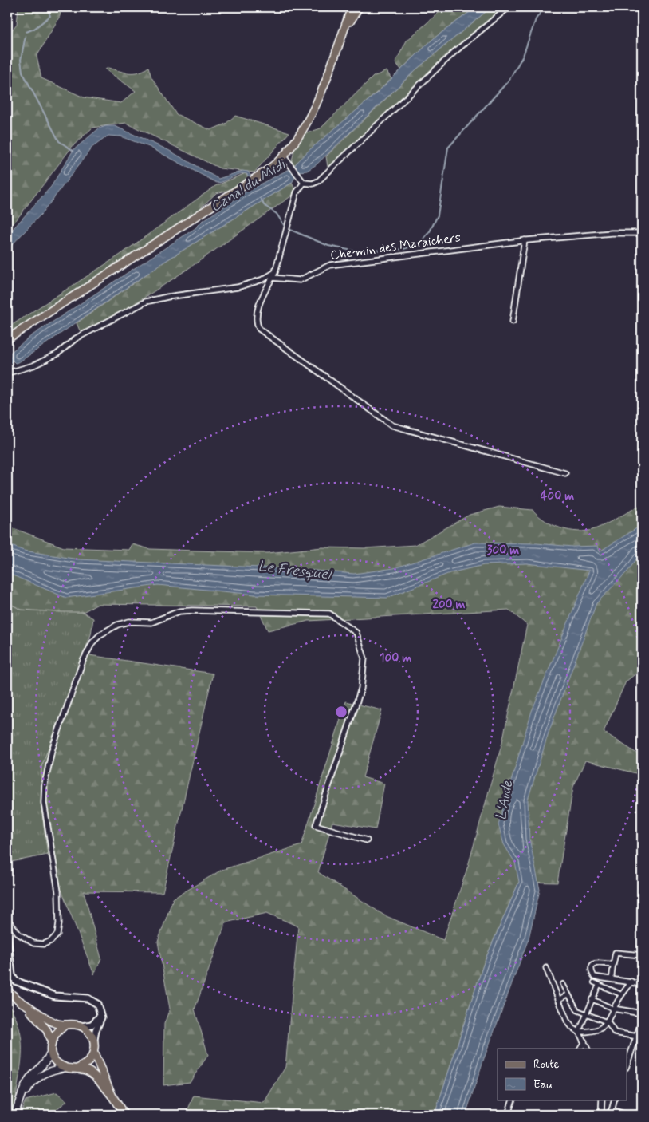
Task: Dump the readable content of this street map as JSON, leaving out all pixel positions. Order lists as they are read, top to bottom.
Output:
{
  "streets": {
    "street": ["Chemin des Maraichers"]
  },
  "water": ["Canal du Midi", "Le Fresquel", "L'Aude"],
  "legend": ["Route", "Eau"],
  "rings": [
    "400 m",
    "300 m",
    "200 m",
    "100 m"
  ]
}
